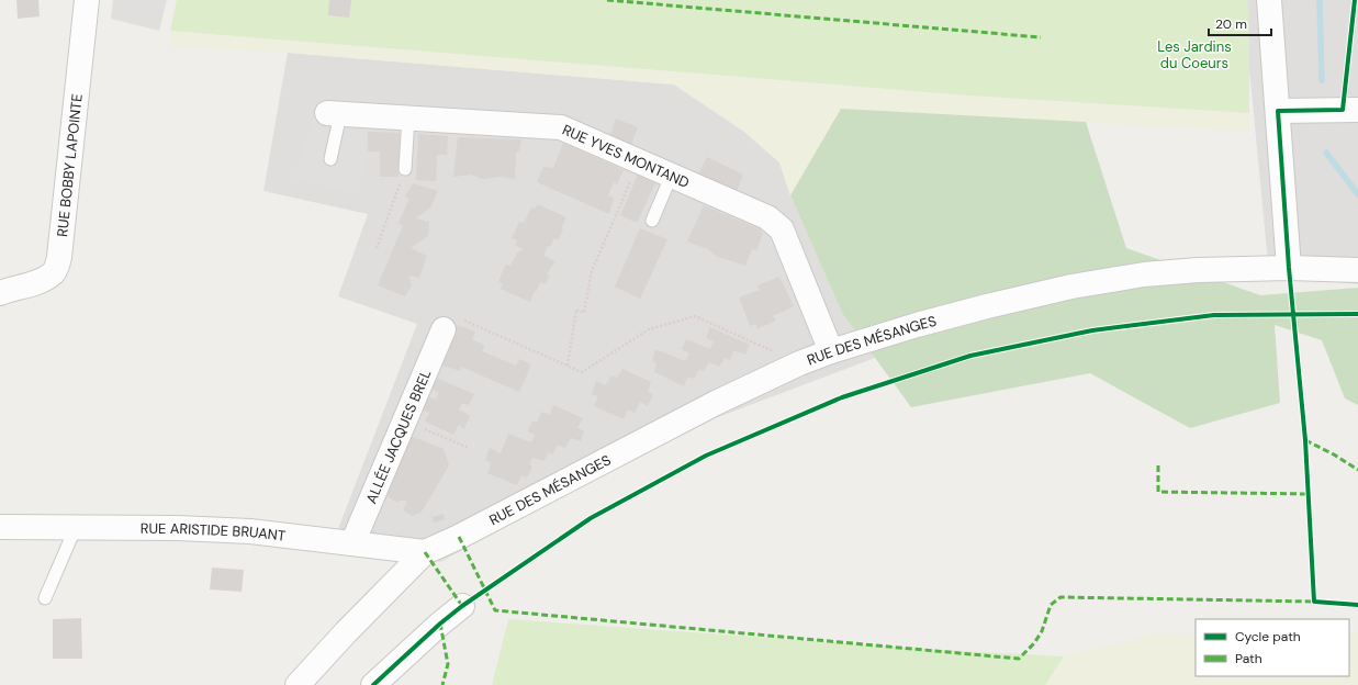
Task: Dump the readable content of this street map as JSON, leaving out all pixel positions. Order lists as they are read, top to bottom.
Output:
{
  "streets": {
    "street": [
      "RUE YVES MONTAND",
      "RUE BOBBY LAPOINTE",
      "RUE DES MÉSANGES",
      "ALLÉE JACQUES BREL",
      "RUE ARISTIDE BRUANT"
    ]
  },
  "crossings": [
    ["RUE YVES MONTAND", "RUE DES MÉSANGES"],
    ["RUE DES MÉSANGES", "RUE ARISTIDE BRUANT"],
    ["ALLÉE JACQUES BREL", "RUE ARISTIDE BRUANT"]
  ],
  "parks": ["Les Jardins du Coeurs"],
  "legend": ["Cycle path", "Path"],
  "scale_bar": "20 m"
}
